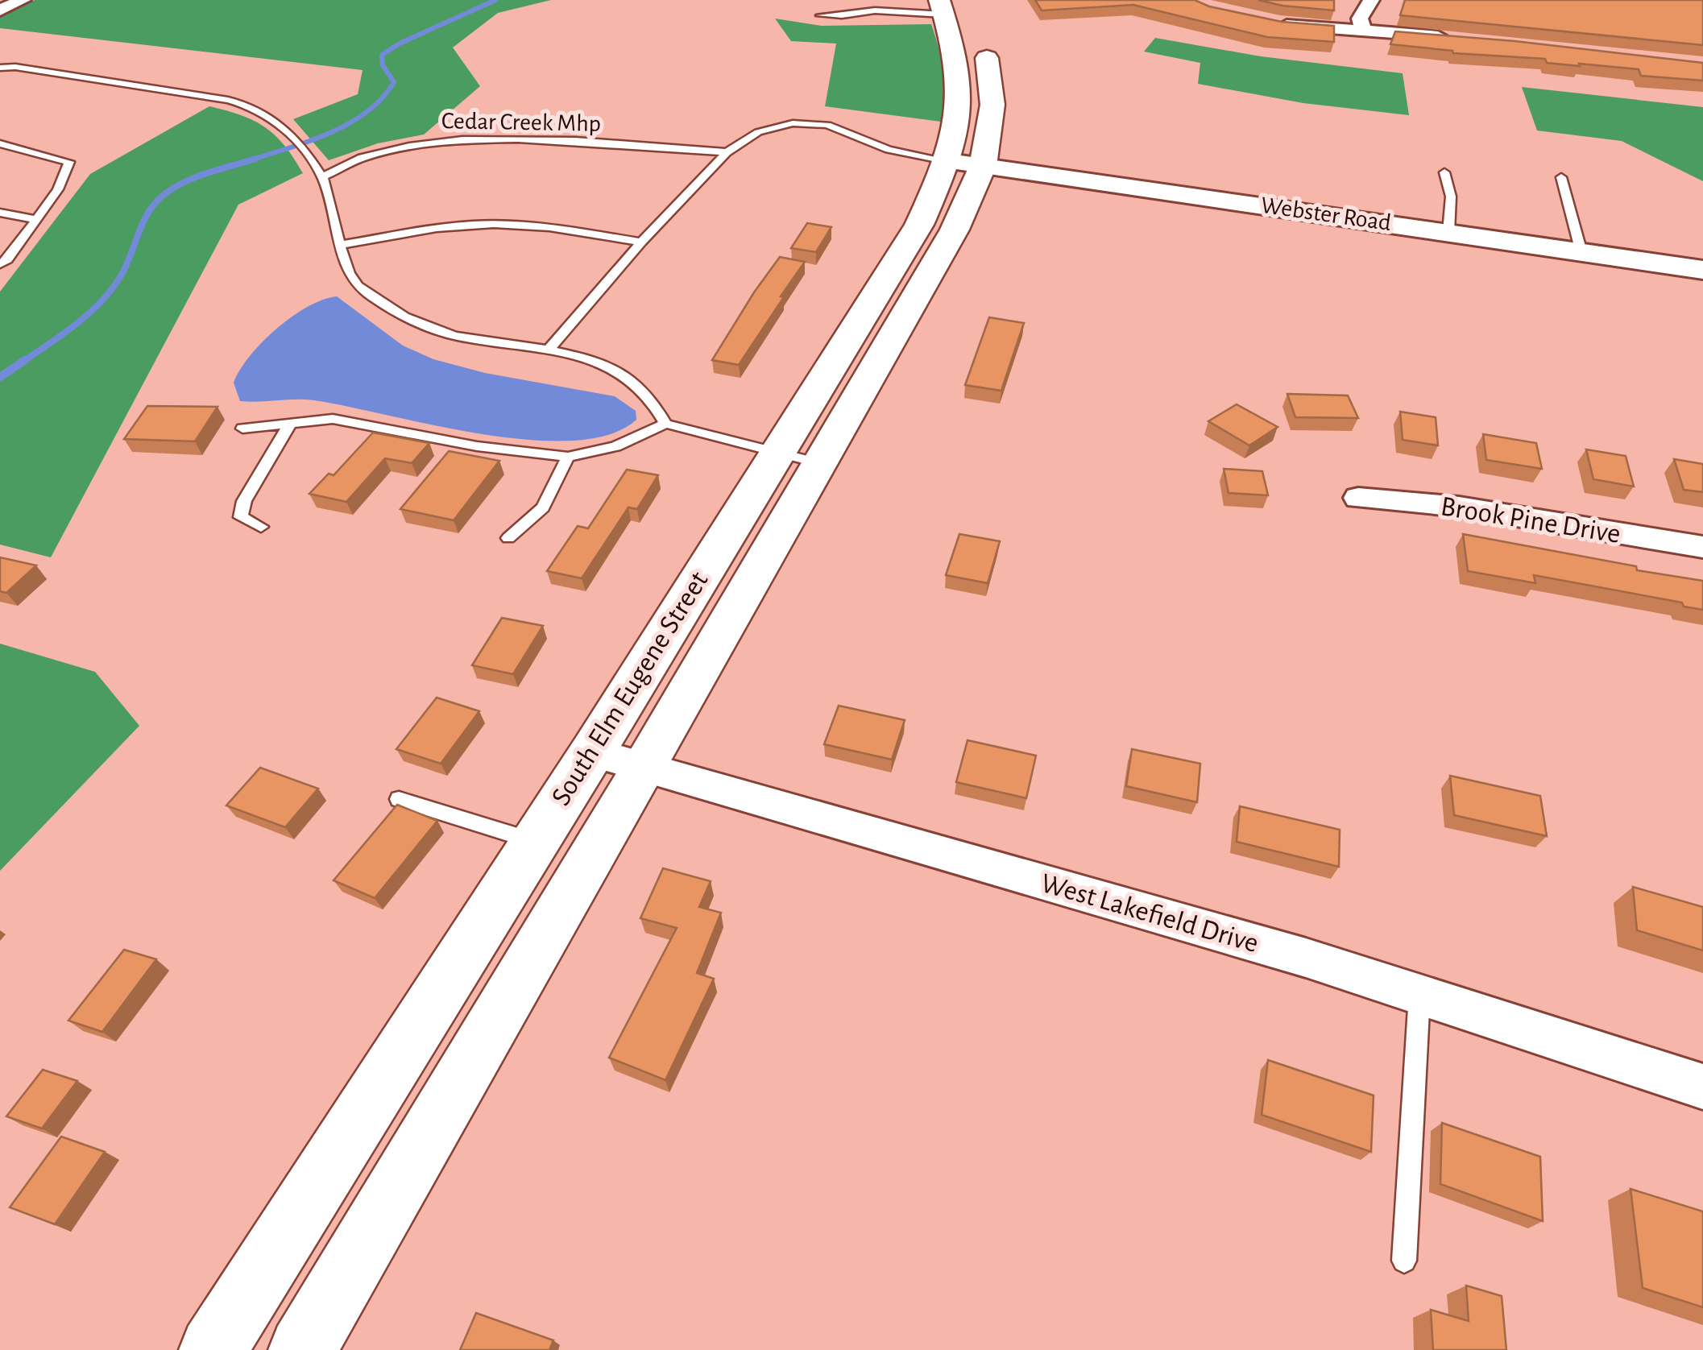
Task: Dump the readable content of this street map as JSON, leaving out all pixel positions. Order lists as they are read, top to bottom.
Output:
{
  "streets": {
    "main road": ["South Elm Eugene Street"],
    "street": ["Webster Road", "Brook Pine Drive", "West Lakefield Drive"],
    "lane": ["Cedar Creek Mhp"]
  },
  "crossings": [
    ["Webster Road", "South Elm Eugene Street"],
    ["South Elm Eugene Street", "West Lakefield Drive"]
  ]
}
